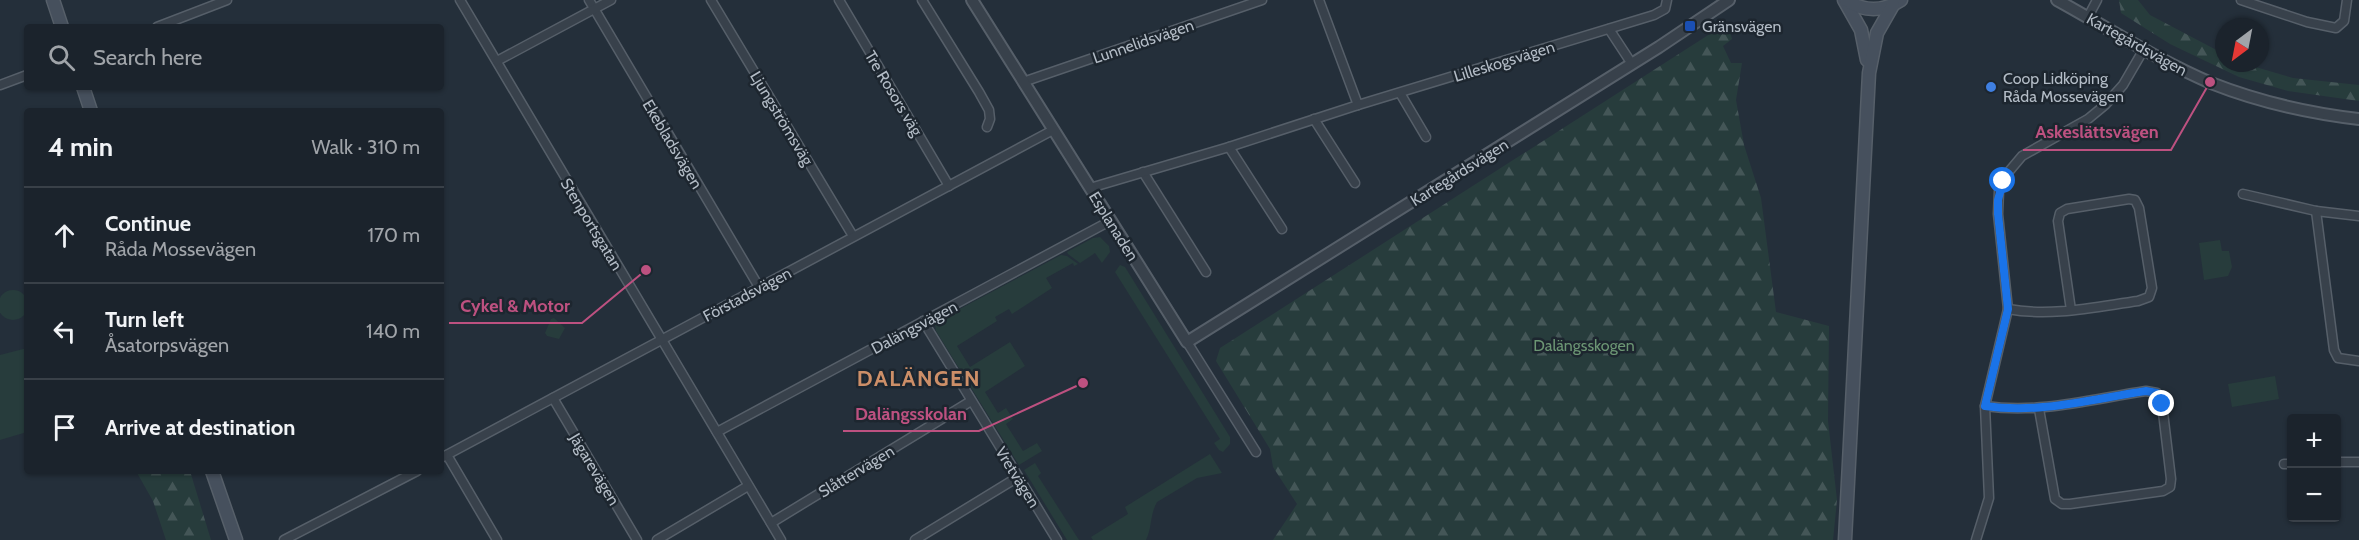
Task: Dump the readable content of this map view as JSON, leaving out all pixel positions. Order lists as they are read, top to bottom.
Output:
{
  "streets": {
    "street": [
      "Lunnelidsvägen",
      "Kartegårdsvägen",
      "Lilleskogsvägen",
      "Tre Rosors väg",
      "Ljungströmsväg",
      "Ekebladsvägen",
      "Stenportsgatan",
      "Esplanaden",
      "Förstadsvägen",
      "Dalängsvägen",
      "Jägarevägen",
      "Slåttervägen",
      "Vretvägen"
    ]
  },
  "crossings": [
    ["Lunnelidsvägen", "Esplanaden"],
    ["Kartegårdsvägen", "Esplanaden"],
    ["Lilleskogsvägen", "Esplanaden"],
    ["Tre Rosors väg", "Förstadsvägen"],
    ["Ljungströmsväg", "Förstadsvägen"],
    ["Ekebladsvägen", "Förstadsvägen"],
    ["Stenportsgatan", "Förstadsvägen"],
    ["Stenportsgatan", "Dalängsvägen"],
    ["Stenportsgatan", "Slåttervägen"],
    ["Esplanaden", "Förstadsvägen"],
    ["Esplanaden", "Dalängsvägen"],
    ["Förstadsvägen", "Jägarevägen"],
    ["Dalängsvägen", "Vretvägen"],
    ["Slåttervägen", "Vretvägen"]
  ],
  "districts": ["DALÄNGEN"],
  "parks": ["Dalängsskogen"],
  "places": {
    "transit": ["Gränsvägen"],
    "other": [
      "Askeslättsvägen",
      "Coop Lidköping Råda Mossevägen",
      "Cykel & Motor",
      "Dalängsskolan"
    ]
  },
  "north": "bottom left",
  "page": {
    "search": "Search here",
    "heading": ["4 min", "Walk · 310 m"],
    "list": [
      ["Continue", "Råda Mossevägen", "170 m"],
      ["Turn left", "Åsatorpsvägen", "140 m"],
      "Arrive at destination"
    ],
    "map_buttons": ["+", "−"]
  }
}
